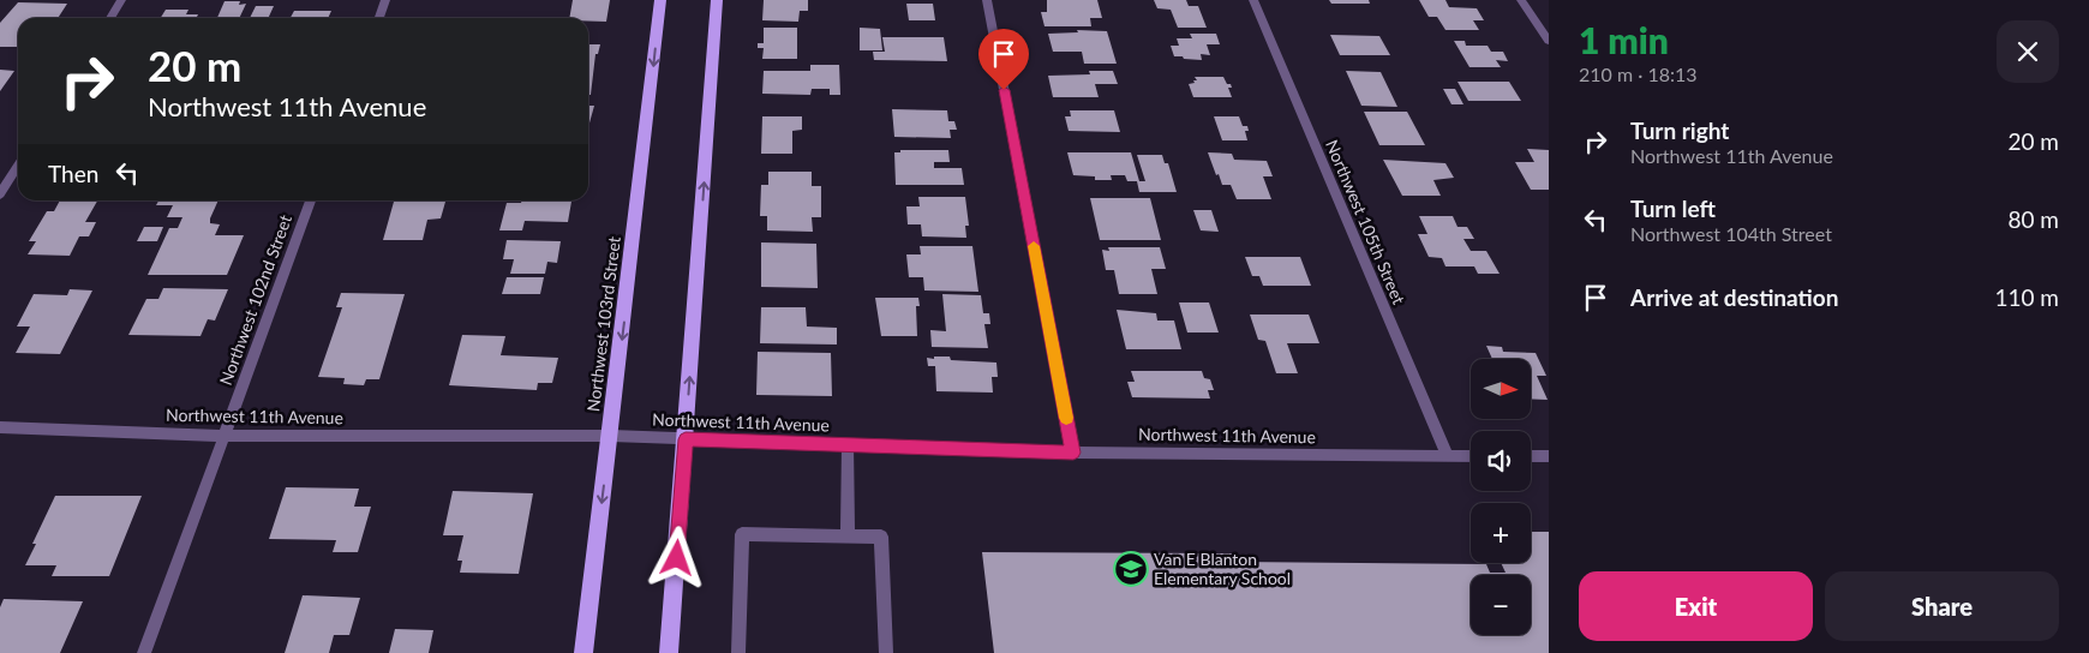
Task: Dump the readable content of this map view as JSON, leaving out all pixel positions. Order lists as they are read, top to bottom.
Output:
{
  "streets": {
    "main road": ["Northwest 103rd Street"],
    "street": ["Northwest 105th Street", "Northwest 102nd Street", "Northwest 11th Avenue"]
  },
  "crossings": [
    ["Northwest 105th Street", "Northwest 11th Avenue"],
    ["Northwest 102nd Street", "Northwest 11th Avenue"],
    ["Northwest 103rd Street", "Northwest 11th Avenue"]
  ],
  "places": {
    "school or university": ["Van E Blanton Elementary School"]
  },
  "north": "right",
  "page": {
    "heading": ["1 min", "210 m · 18:13"],
    "turn": ["20 m", "Northwest 11th Avenue"],
    "list": [
      {
        "name": "Turn right",
        "note": "Northwest 11th Avenue",
        "value": "20 m"
      },
      {
        "name": "Turn left",
        "note": "Northwest 104th Street",
        "value": "80 m"
      },
      {
        "name": "Arrive at destination",
        "value": "110 m"
      }
    ],
    "then": "Then",
    "map_buttons": ["+", "−"],
    "buttons": ["Exit", "Share"]
  }
}
